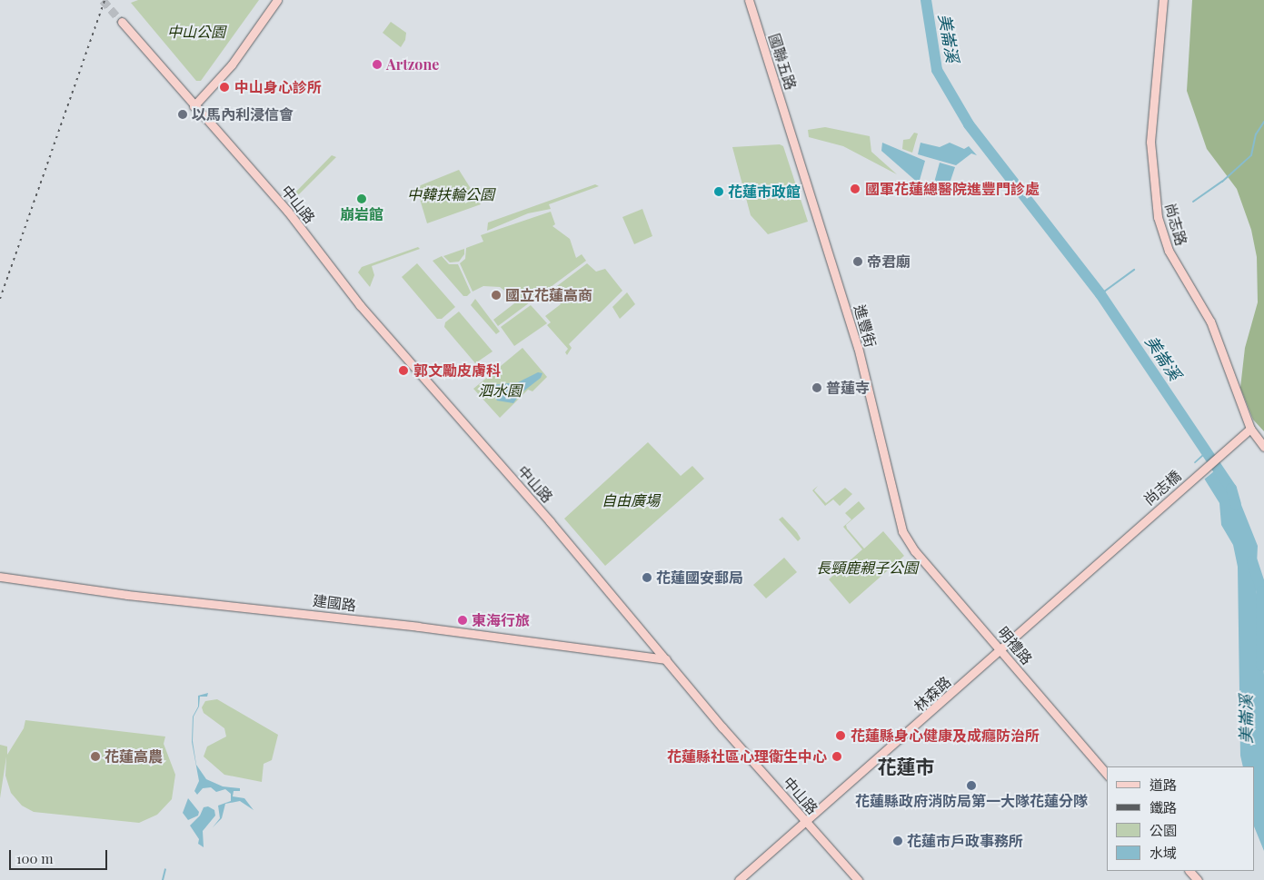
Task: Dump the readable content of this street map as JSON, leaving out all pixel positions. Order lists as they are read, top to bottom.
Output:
{
  "streets": {
    "street": [
      "國聯五路",
      "中山路",
      "尚志路",
      "進豐街",
      "尚志橋",
      "建國路",
      "明禮路",
      "林森路"
    ]
  },
  "crossings": [
    ["國聯五路", "進豐街"],
    ["中山路", "建國路"],
    ["中山路", "林森路"],
    ["尚志路", "尚志橋"],
    ["進豐街", "明禮路"],
    ["尚志橋", "林森路"],
    ["明禮路", "林森路"]
  ],
  "districts": ["花蓮市"],
  "water": ["美崙溪"],
  "parks": [
    "中山公園",
    "中韓扶輪公園",
    "泗水園",
    "自由廣場",
    "長頸鹿親子公園"
  ],
  "places": [
    "Artzone",
    "中山身心診所",
    "以馬內利浸信會",
    "國軍花蓮總醫院進豐門診處",
    "花蓮市政館",
    "崩岩館",
    "帝君廟",
    "國立花蓮高商",
    "郭文勵皮膚科",
    "普蓮寺",
    "花蓮國安郵局",
    "東海行旅",
    "花蓮縣身心健康及成癮防治所",
    "花蓮高農",
    "花蓮縣社區心理衛生中心",
    "花蓮縣政府消防局第一大隊花蓮分隊",
    "花蓮市戶政事務所"
  ],
  "legend": [
    "道路",
    "鐵路",
    "公園",
    "水域"
  ],
  "scale_bar": "100 m"
}
